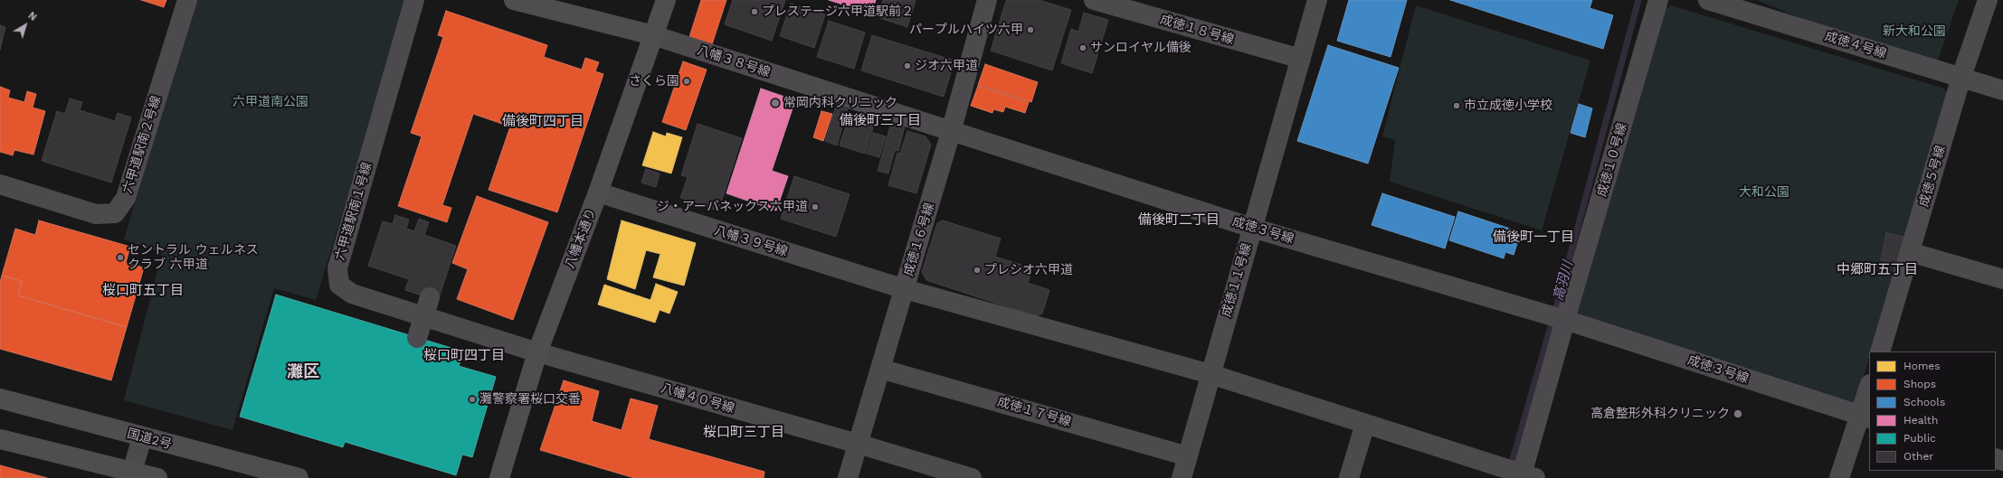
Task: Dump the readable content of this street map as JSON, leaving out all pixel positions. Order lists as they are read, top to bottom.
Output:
{
  "streets": {
    "highway": ["国道2号"],
    "street": [
      "成徳１８号線",
      "成徳４号線",
      "八幡３８号線",
      "六甲道駅南２号線",
      "成徳１０号線",
      "成徳５号線",
      "六甲道駅南１号線",
      "成徳３号線",
      "八幡本通り",
      "成徳１６号線",
      "八幡３９号線",
      "成徳１１号線",
      "八幡４０号線",
      "成徳１７号線"
    ]
  },
  "crossings": [
    ["成徳１８号線", "成徳１１号線"],
    ["成徳４号線", "成徳５号線"],
    ["八幡３８号線", "成徳３号線"],
    ["八幡３８号線", "八幡本通り"],
    ["八幡３８号線", "成徳１６号線"],
    ["成徳１０号線", "成徳３号線"],
    ["成徳１０号線", "八幡３９号線"],
    ["六甲道駅南１号線", "八幡本通り"],
    ["六甲道駅南１号線", "八幡４０号線"],
    ["成徳３号線", "成徳１６号線"],
    ["成徳３号線", "成徳１１号線"],
    ["八幡本通り", "八幡３９号線"],
    ["八幡本通り", "八幡４０号線"],
    ["成徳１６号線", "八幡３９号線"],
    ["成徳１６号線", "八幡４０号線"],
    ["成徳１６号線", "成徳１７号線"],
    ["八幡３９号線", "成徳１１号線"],
    ["成徳１１号線", "成徳１７号線"]
  ],
  "districts": [
    "備後町三丁目",
    "備後町四丁目",
    "備後町二丁目",
    "備後町一丁目",
    "中郷町五丁目",
    "桜口町五丁目",
    "桜口町四丁目",
    "灘区",
    "桜口町三丁目"
  ],
  "water": ["高羽川"],
  "parks": ["新大和公園", "六甲道南公園", "大和公園"],
  "places": [
    "プレステージ六甲道駅前２",
    "パープルハイツ六甲",
    "サンロイヤル備後",
    "ジオ六甲道",
    "さくら園",
    "常岡内科クリニック",
    "市立成徳小学校",
    "ジ・アーバネックス六甲道",
    "セントラル ウェルネス クラブ 六甲道",
    "プレシオ六甲道",
    "灘警察署桜口交番",
    "高倉整形外科クリニック"
  ],
  "legend": [
    "Homes",
    "Shops",
    "Schools",
    "Health",
    "Public",
    "Other"
  ],
  "north": "top right"
}
